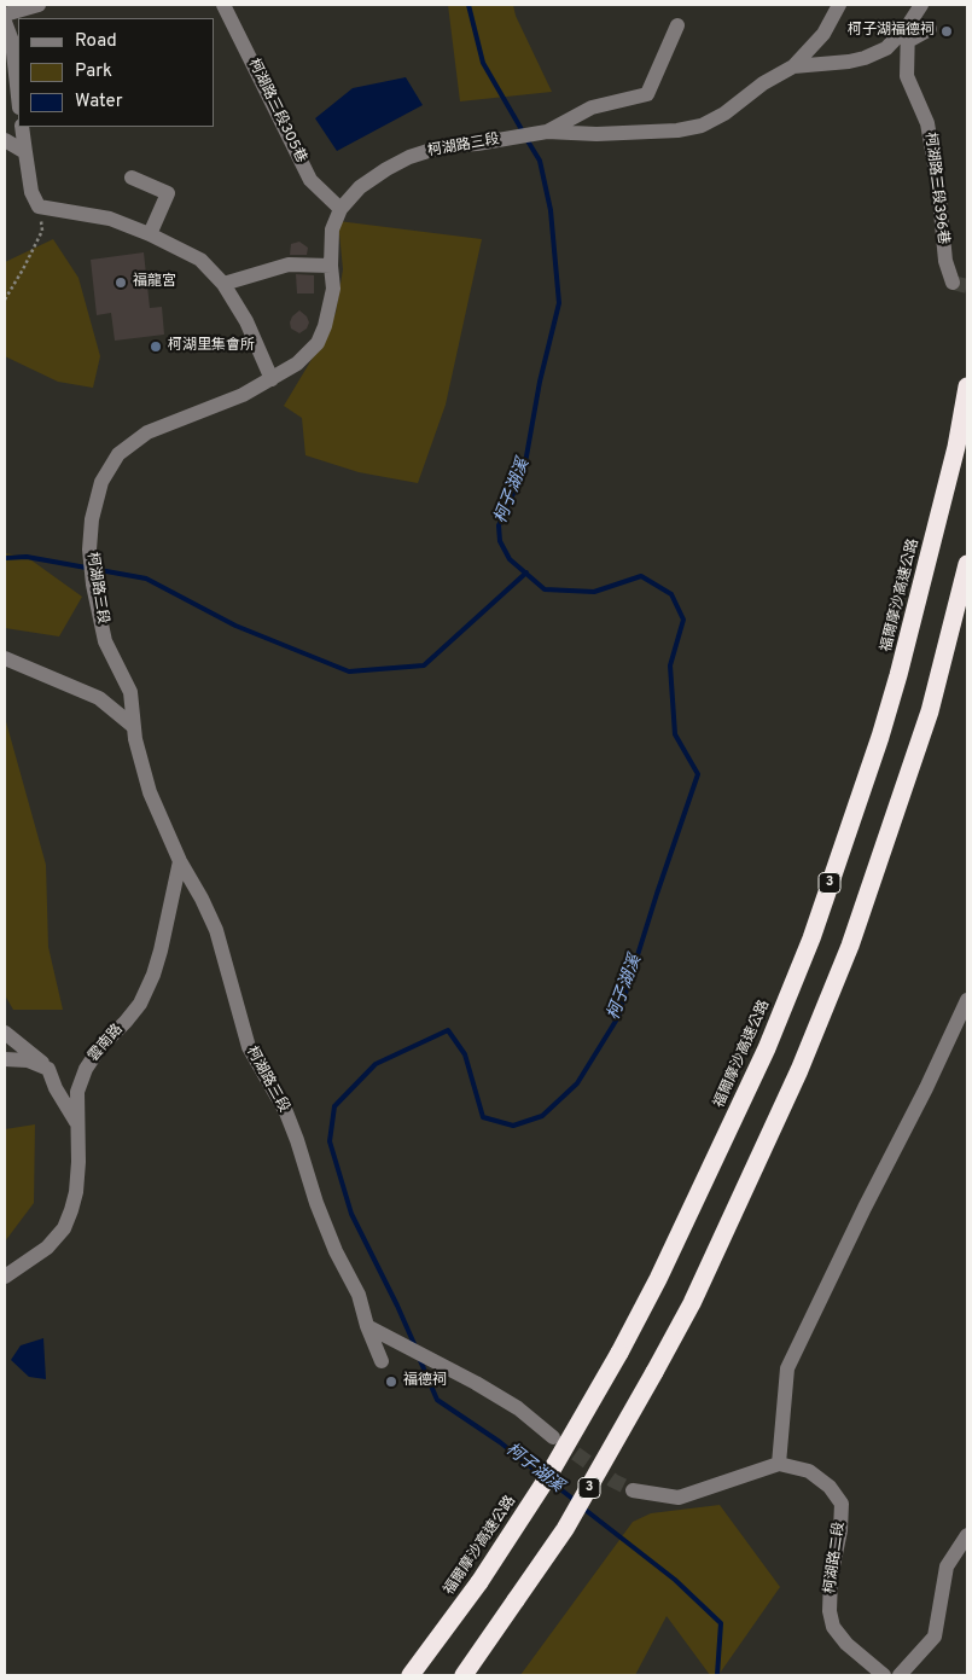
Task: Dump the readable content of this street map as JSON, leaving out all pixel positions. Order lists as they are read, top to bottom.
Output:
{
  "streets": {
    "highway": ["福爾摩沙高速公路", "3"],
    "street": [
      "柯湖路三段305巷",
      "柯湖路三段",
      "柯湖路三段396巷",
      "雲南路",
      "柯湖路二段"
    ]
  },
  "crossings": [
    ["柯湖路三段305巷", "柯湖路三段"],
    ["柯湖路三段", "柯湖路三段396巷"],
    ["柯湖路三段", "雲南路"]
  ],
  "water": ["柯子湖溪"],
  "places": [
    "柯子湖福德祠",
    "福龍宮",
    "柯湖里集會所",
    "福德祠"
  ],
  "legend": ["Road", "Park", "Water"]
}
